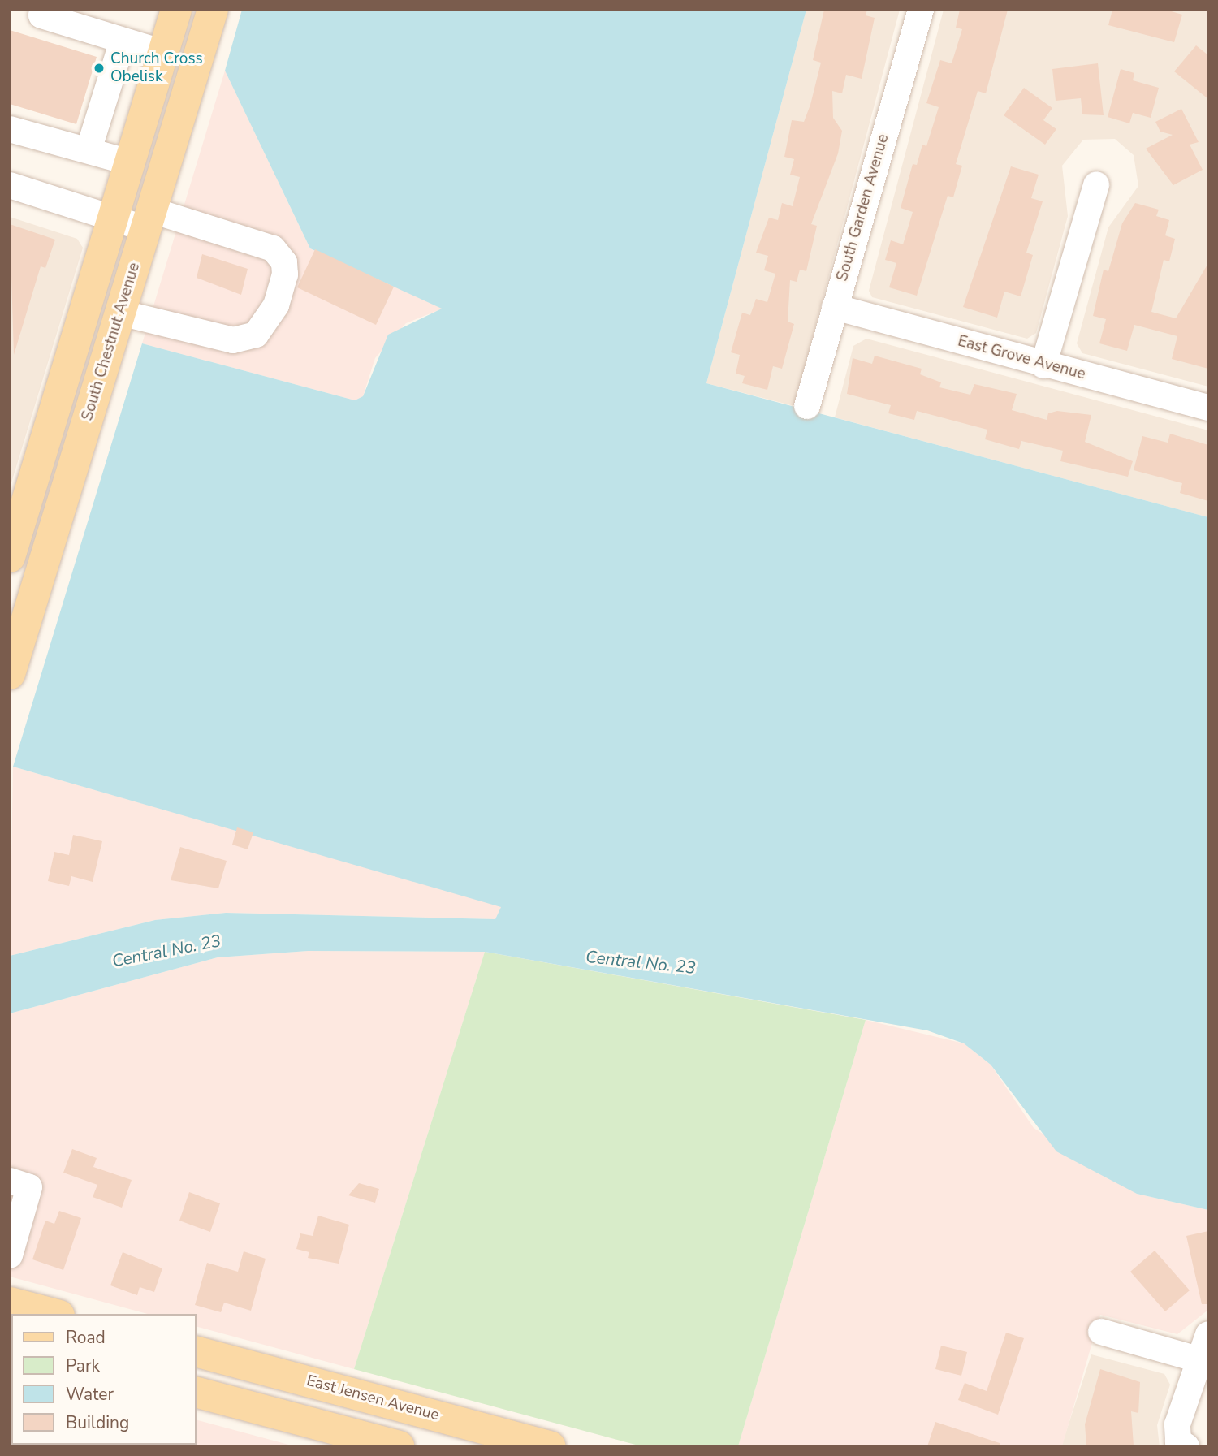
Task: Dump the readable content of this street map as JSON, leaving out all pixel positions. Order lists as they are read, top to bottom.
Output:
{
  "streets": {
    "main road": ["South Chestnut Avenue", "East Jensen Avenue"],
    "street": ["South Garden Avenue", "East Grove Avenue"]
  },
  "crossings": [
    ["South Garden Avenue", "East Grove Avenue"]
  ],
  "water": ["Central No. 23"],
  "places": ["Church Cross Obelisk"],
  "legend": [
    "Road",
    "Park",
    "Water",
    "Building"
  ]
}
